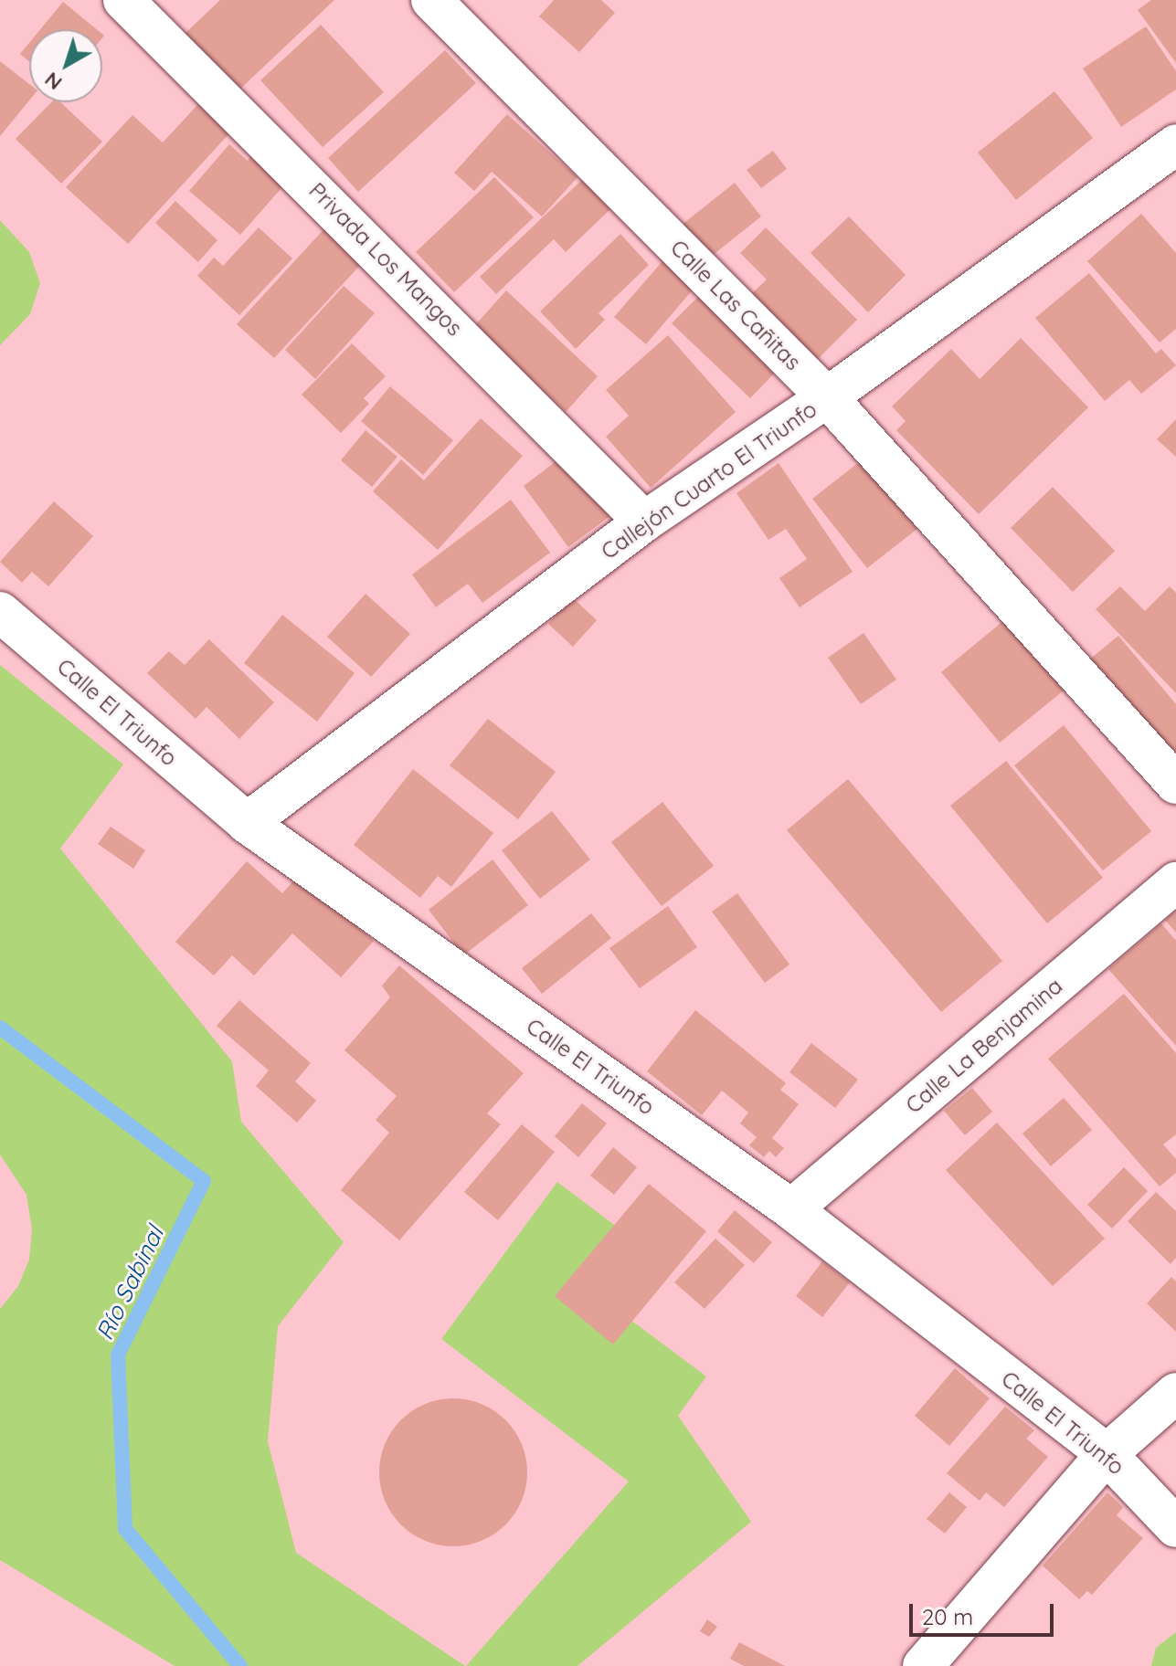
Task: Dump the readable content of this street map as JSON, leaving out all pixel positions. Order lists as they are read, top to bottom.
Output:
{
  "streets": {
    "street": [
      "Privada Los Mangos",
      "Calle Las Cañitas",
      "Callejón Cuarto El Triunfo",
      "Calle El Triunfo",
      "Calle La Benjamina"
    ]
  },
  "crossings": [
    ["Privada Los Mangos", "Callejón Cuarto El Triunfo"],
    ["Calle Las Cañitas", "Callejón Cuarto El Triunfo"],
    ["Callejón Cuarto El Triunfo", "Calle El Triunfo"],
    ["Calle El Triunfo", "Calle La Benjamina"]
  ],
  "water": ["Río Sabinal"],
  "scale_bar": "20 m",
  "north": "bottom left"
}
